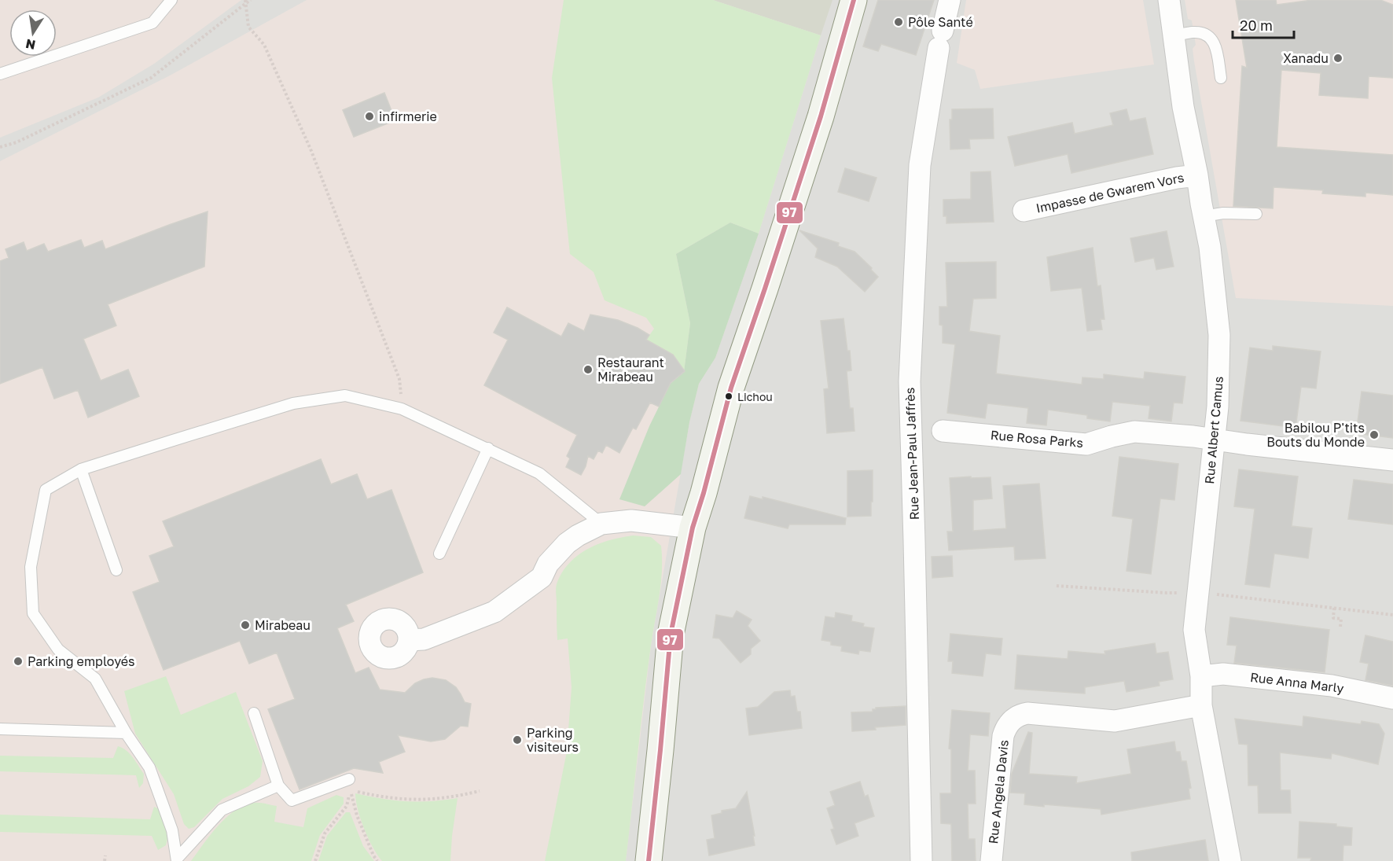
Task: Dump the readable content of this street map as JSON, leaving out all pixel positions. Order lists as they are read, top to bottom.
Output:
{
  "streets": {
    "street": [
      "Impasse de Gwarem Vors",
      "Rue Albert Camus",
      "Rue Rosa Parks",
      "Rue Jean-Paul Jaffrès",
      "Rue Anna Marly",
      "Rue Angela Davis"
    ]
  },
  "crossings": [
    ["Impasse de Gwarem Vors", "Rue Albert Camus"],
    ["Rue Albert Camus", "Rue Rosa Parks"],
    ["Rue Albert Camus", "Rue Anna Marly"],
    ["Rue Albert Camus", "Rue Angela Davis"]
  ],
  "places": [
    "Pôle Santé",
    "Xanadu",
    "infirmerie",
    "Restaurant Mirabeau",
    "Lichou",
    "Babilou P'tits Bouts du Monde",
    "Mirabeau",
    "Parking employés",
    "Parking visiteurs"
  ],
  "lines": ["transit line 97"],
  "scale_bar": "20 m",
  "north": "bottom"
}
